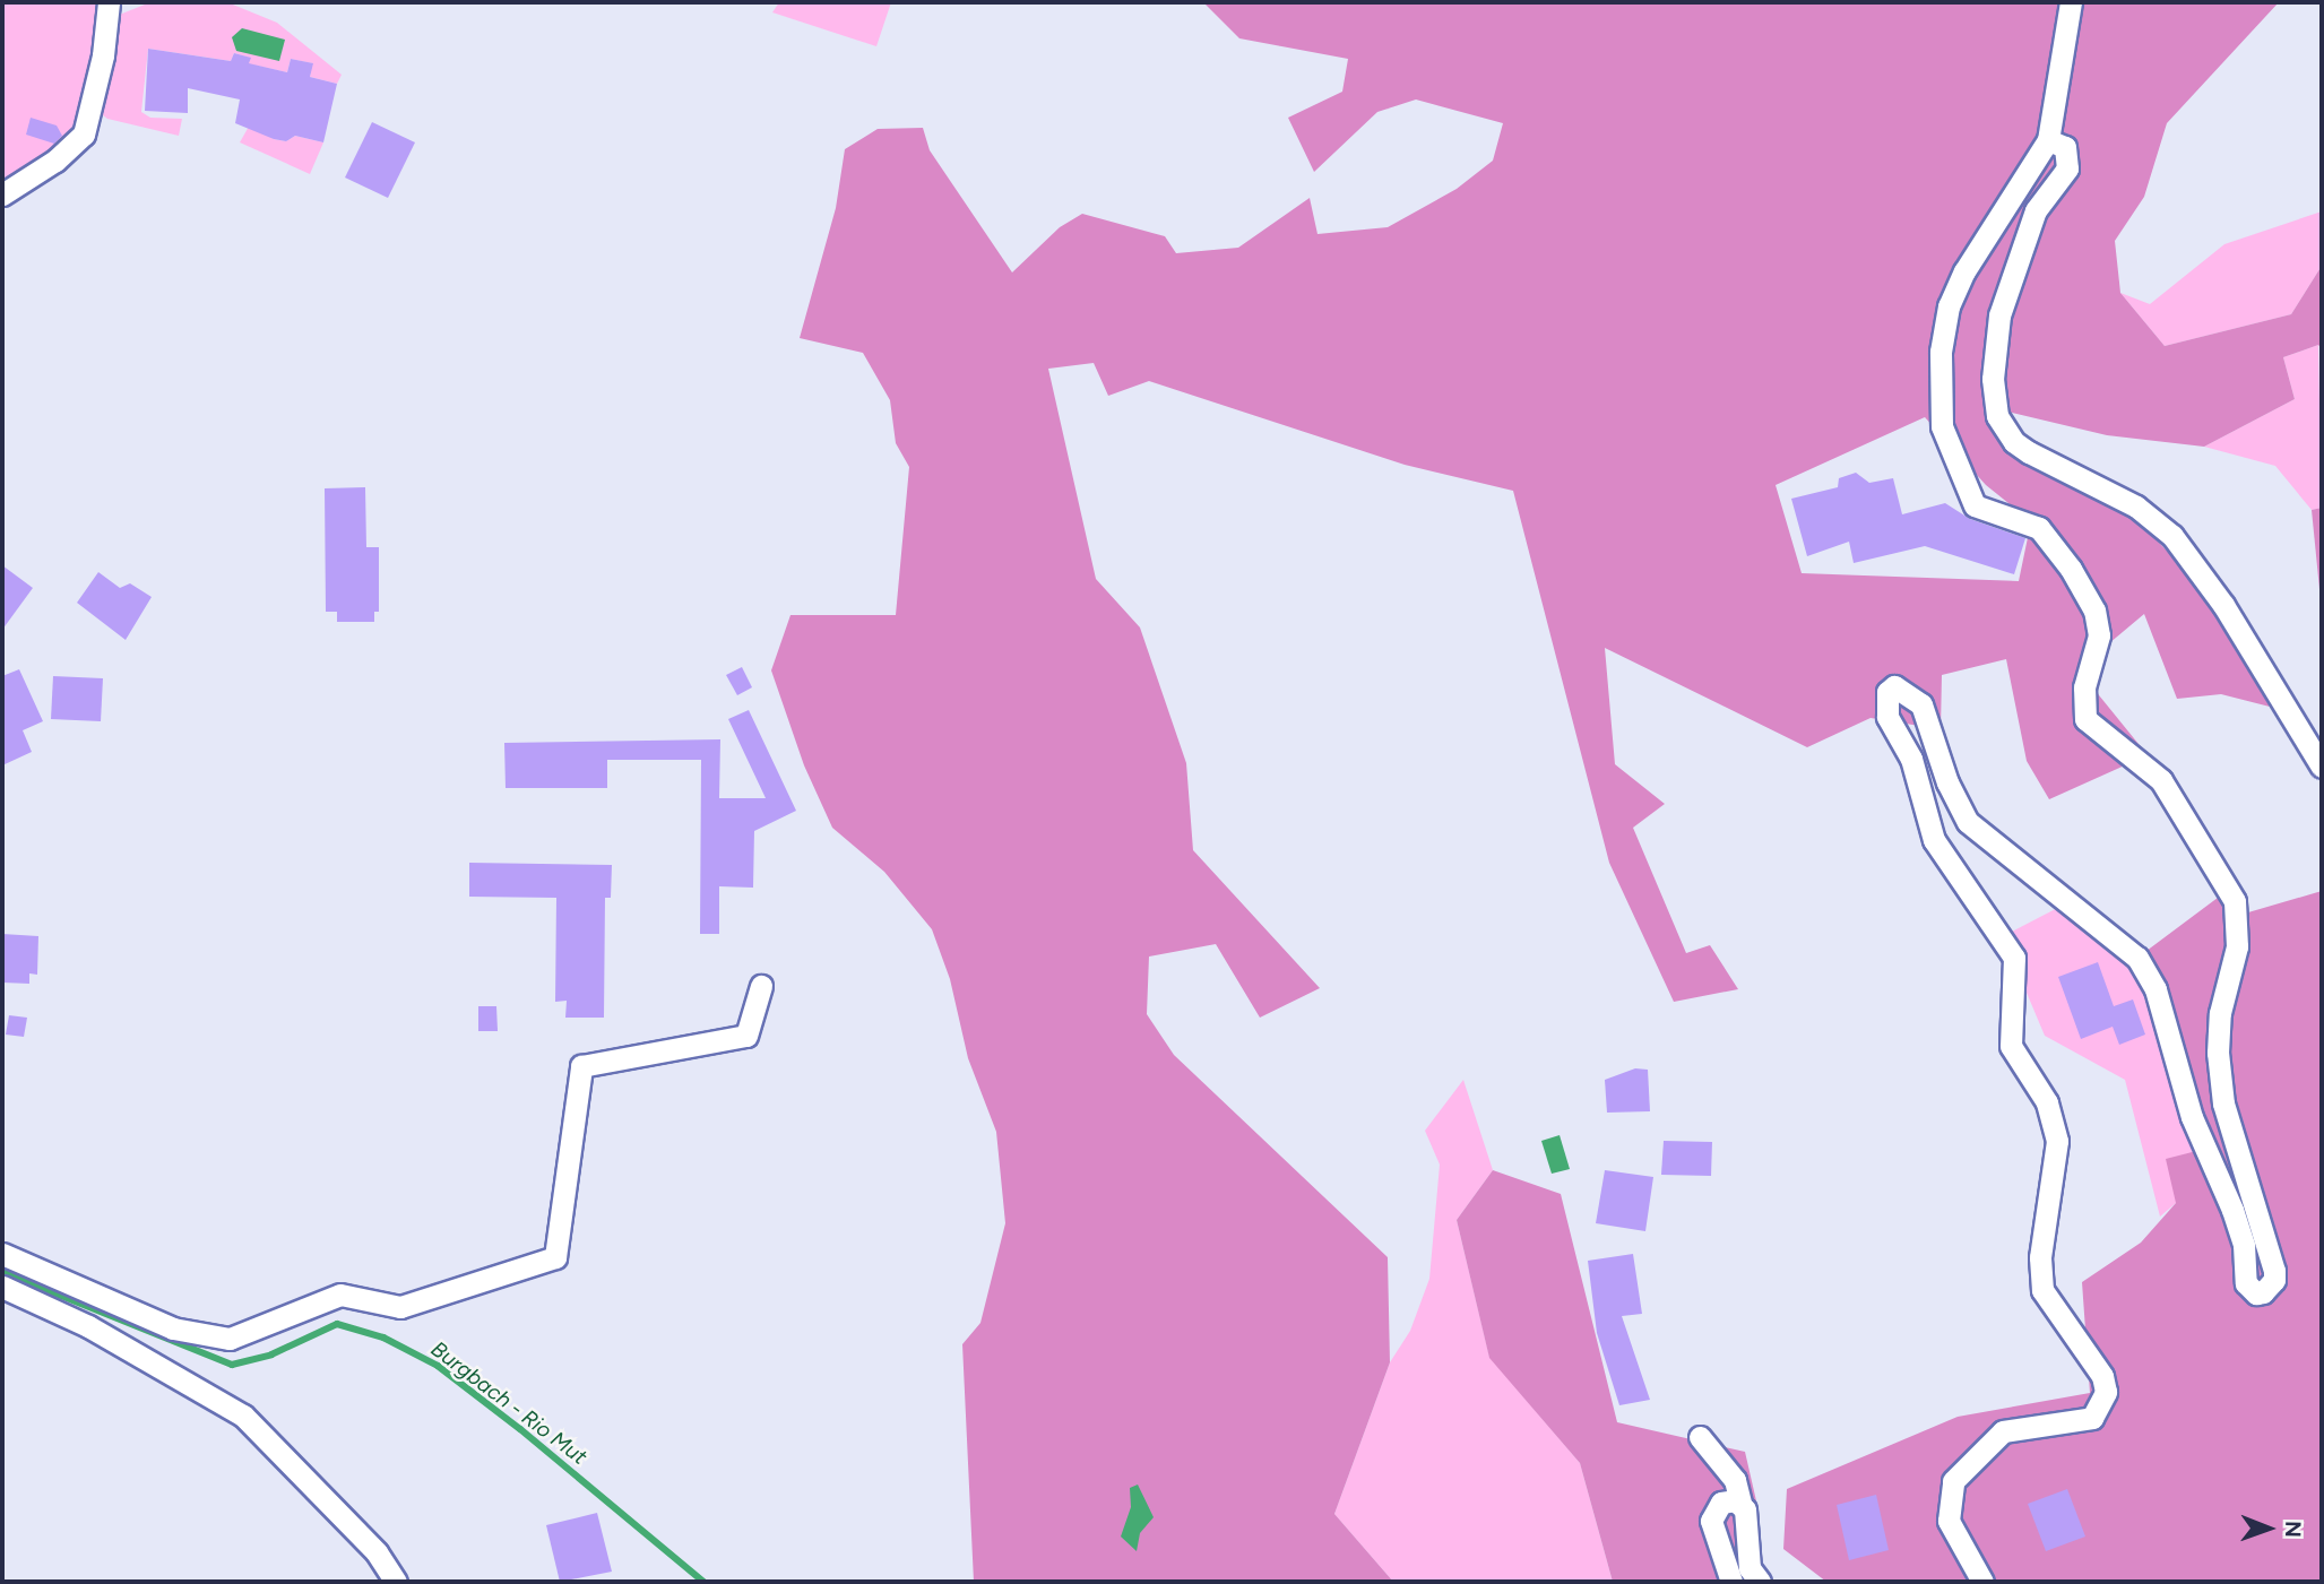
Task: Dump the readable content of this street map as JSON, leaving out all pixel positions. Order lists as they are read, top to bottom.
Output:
{
  "water": ["Burgbach - Rio Mut"],
  "north": "right"
}
